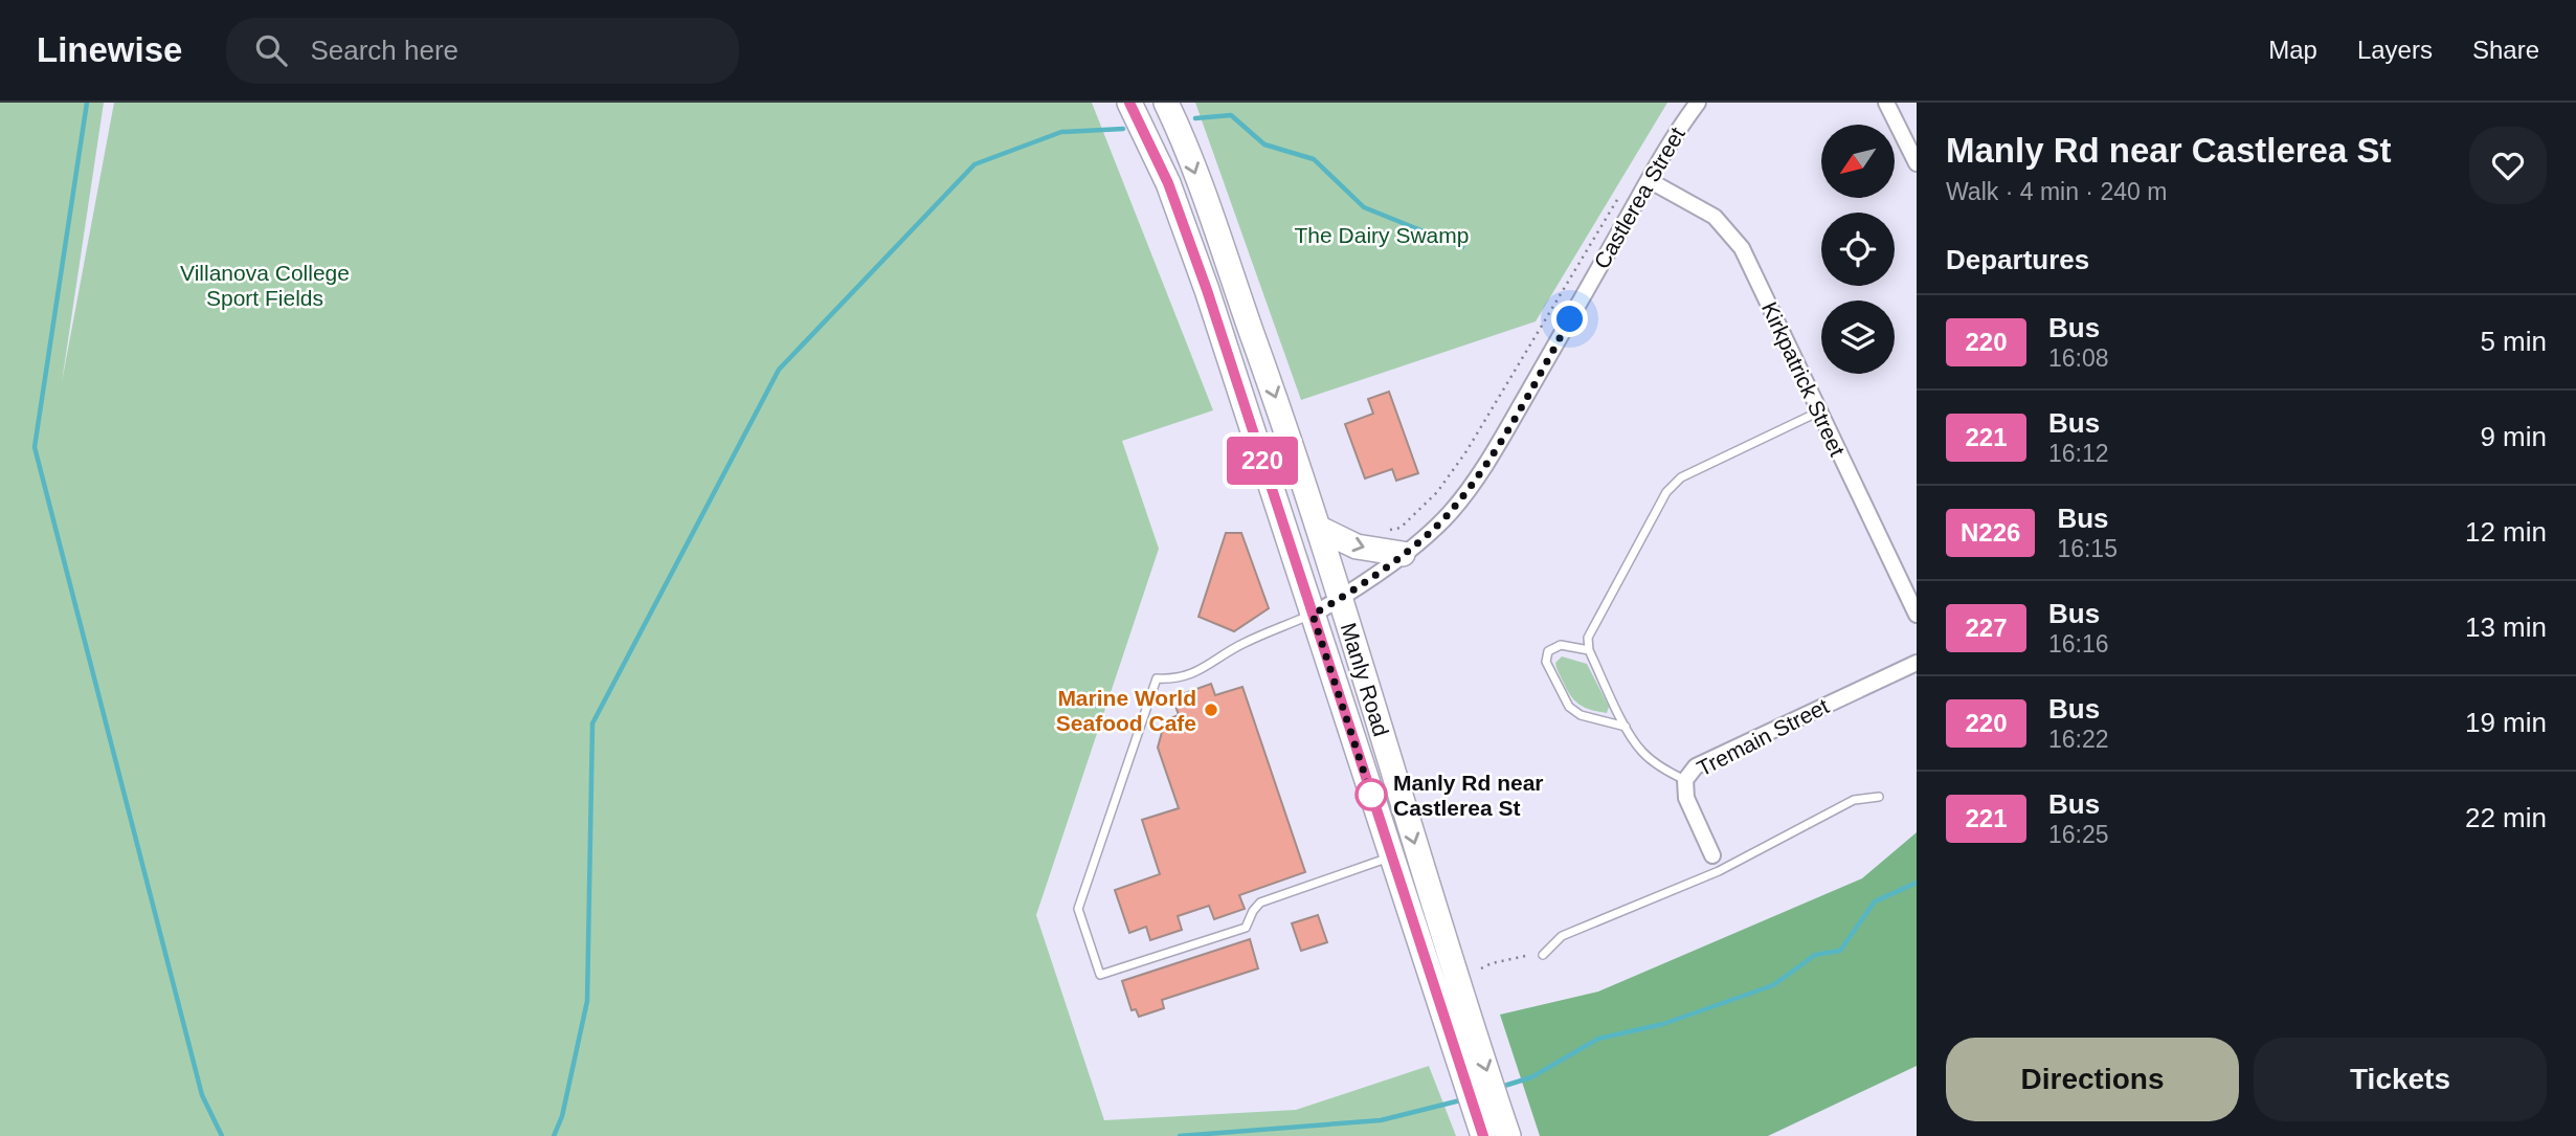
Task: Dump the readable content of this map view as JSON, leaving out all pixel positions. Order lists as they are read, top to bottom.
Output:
{
  "streets": {
    "main road": ["Manly Road"],
    "street": ["Castlerea Street", "Kirkpatrick Street", "Tremain Street"]
  },
  "crossings": [
    ["Castlerea Street", "Kirkpatrick Street"],
    ["Castlerea Street", "Manly Road"]
  ],
  "parks": ["The Dairy Swamp", "Villanova College Sport Fields"],
  "places": ["Marine World Seafood Cafe", "Manly Rd near Castlerea St"],
  "lines": ["bus line 220"],
  "north": "bottom left",
  "page": {
    "header": "Linewise",
    "search": "Search here",
    "nav": ["Map", "Layers", "Share"],
    "on_map": "220",
    "heading": [
      ["Manly Rd near Castlerea St", "Walk · 4 min · 240 m"],
      "Departures"
    ],
    "list": [
      {
        "mark": "220",
        "name": "Bus",
        "note": "16:08",
        "value": "5 min"
      },
      {
        "mark": "221",
        "name": "Bus",
        "note": "16:12",
        "value": "9 min"
      },
      {
        "mark": "N226",
        "name": "Bus",
        "note": "16:15",
        "value": "12 min"
      },
      {
        "mark": "227",
        "name": "Bus",
        "note": "16:16",
        "value": "13 min"
      },
      {
        "mark": "220",
        "name": "Bus",
        "note": "16:22",
        "value": "19 min"
      },
      {
        "mark": "221",
        "name": "Bus",
        "note": "16:25",
        "value": "22 min"
      }
    ],
    "buttons": ["Directions", "Tickets"]
  }
}
